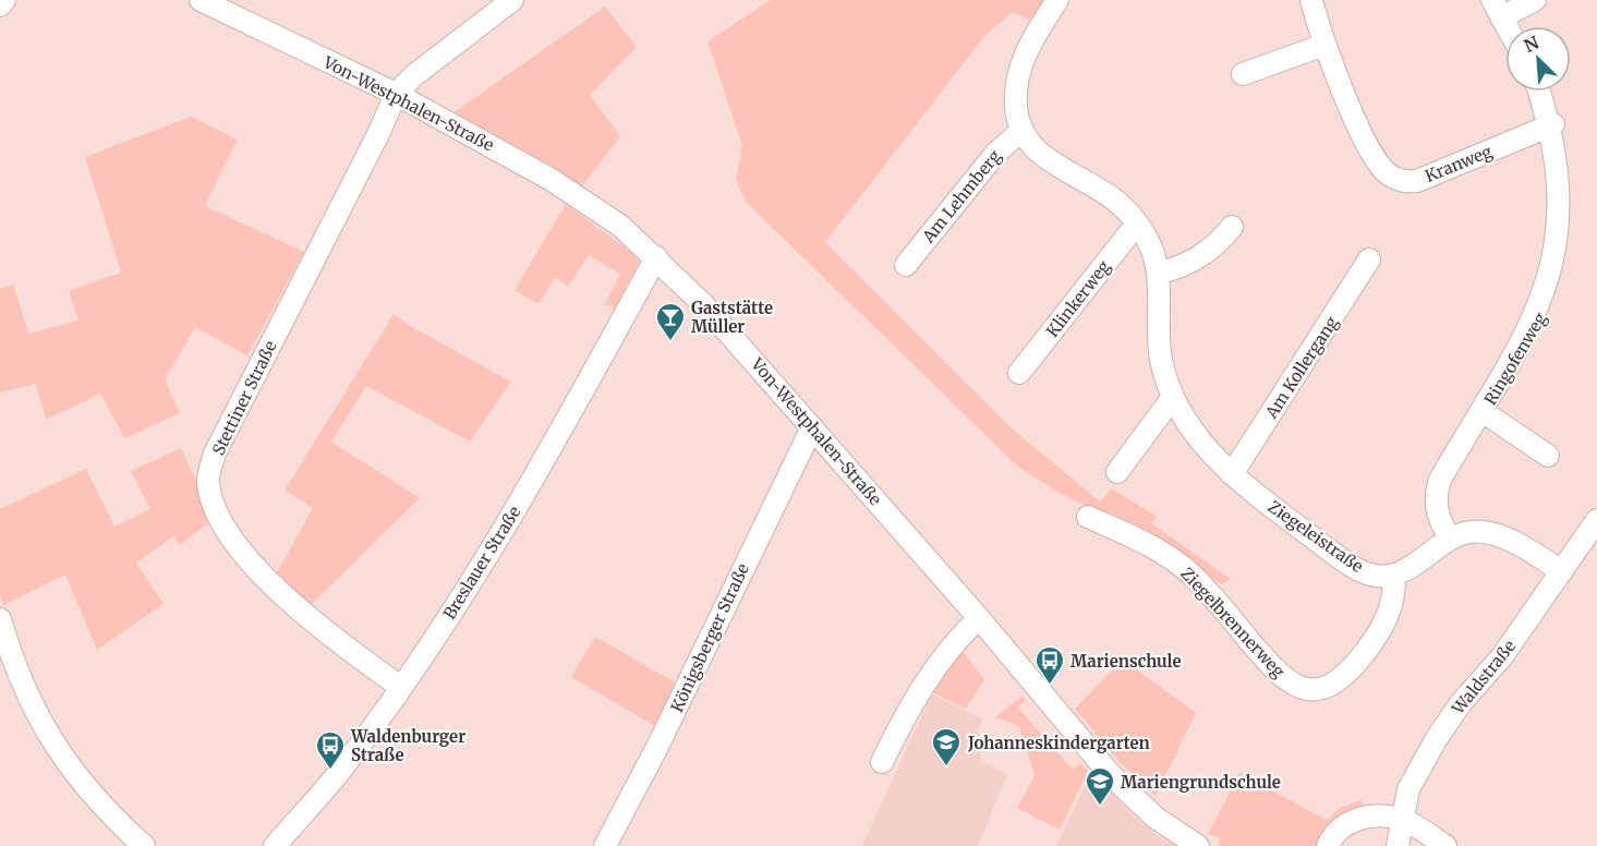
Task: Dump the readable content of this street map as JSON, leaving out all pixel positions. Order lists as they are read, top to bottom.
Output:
{
  "streets": {
    "street": [
      "Von-Westphalen-Straße",
      "Kranweg",
      "Am Lehmberg",
      "Klinkerweg",
      "Ringofenweg",
      "Am Kollergang",
      "Stettiner Straße",
      "Ziegeleistraße",
      "Breslauer Straße",
      "Ziegelbrennerweg",
      "Königsberger Straße",
      "Waldstraße"
    ]
  },
  "crossings": [
    ["Von-Westphalen-Straße", "Stettiner Straße"],
    ["Von-Westphalen-Straße", "Breslauer Straße"],
    ["Von-Westphalen-Straße", "Königsberger Straße"],
    ["Kranweg", "Ringofenweg"],
    ["Am Lehmberg", "Ziegeleistraße"],
    ["Klinkerweg", "Ziegeleistraße"],
    ["Am Kollergang", "Ziegeleistraße"],
    ["Stettiner Straße", "Breslauer Straße"],
    ["Ziegeleistraße", "Ziegelbrennerweg"]
  ],
  "places": {
    "bar": ["Gaststätte Müller"],
    "bus stop": ["Marienschule", "Waldenburger Straße"],
    "school or university": ["Johanneskindergarten", "Mariengrundschule"]
  },
  "north": "top left"
}
